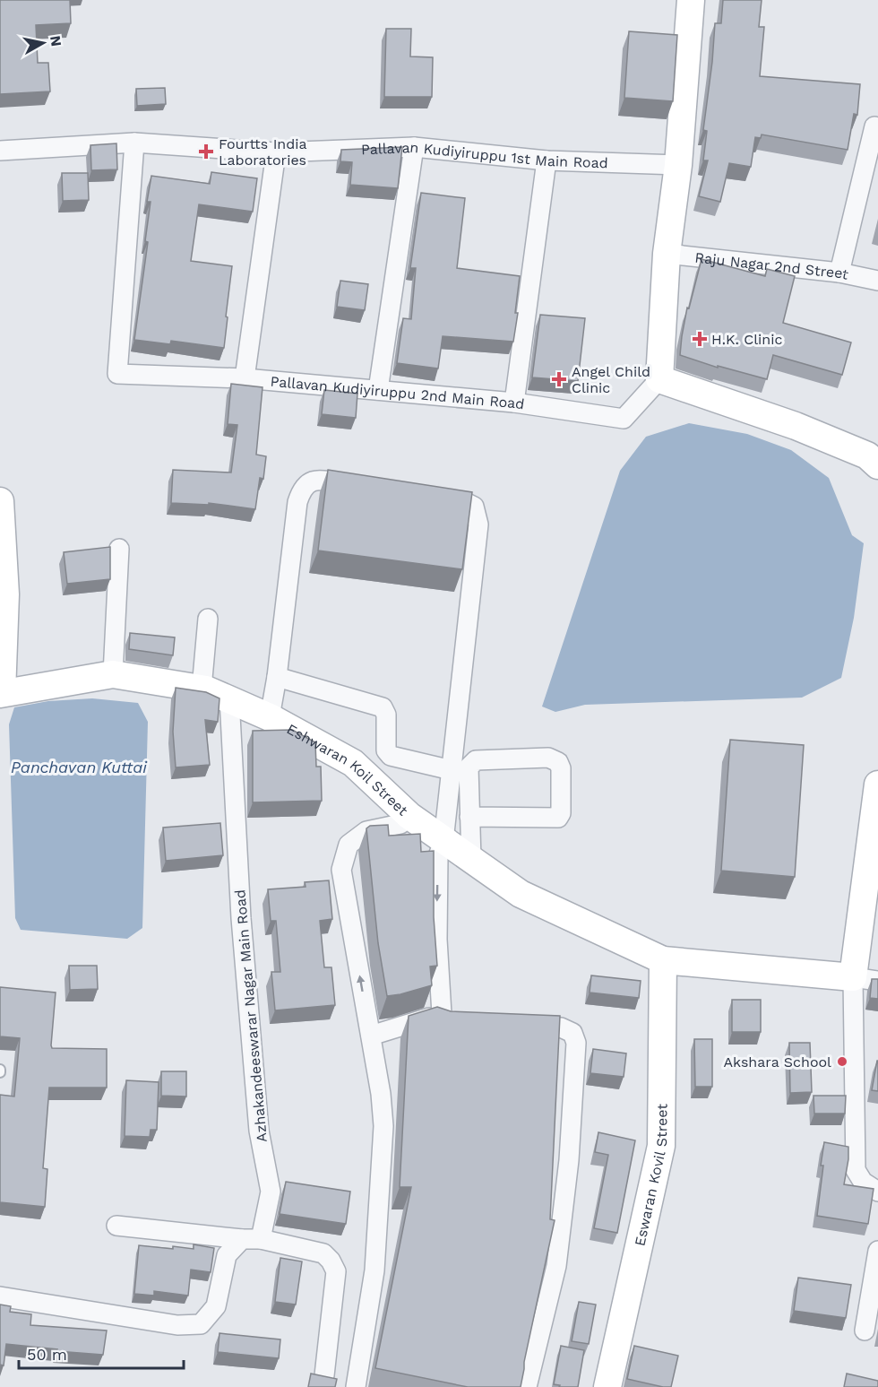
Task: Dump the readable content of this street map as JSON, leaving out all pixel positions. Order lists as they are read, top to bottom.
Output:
{
  "streets": {
    "street": [
      "Pallavan Kudiyiruppu 1st Main Road",
      "Raju Nagar 2nd Street",
      "Pallavan Kudiyiruppu 2nd Main Road",
      "Eshwaran Koil Street",
      "Azhakandeeswarar Nagar Main Road",
      "Eswaran Kovil Street"
    ]
  },
  "crossings": [
    ["Pallavan Kudiyiruppu 1st Main Road", "Pallavan Kudiyiruppu 2nd Main Road"],
    ["Eshwaran Koil Street", "Azhakandeeswarar Nagar Main Road"],
    ["Eshwaran Koil Street", "Eswaran Kovil Street"]
  ],
  "water": ["Panchavan Kuttai"],
  "places": {
    "health": ["Fourtts India Laboratories", "H.K. Clinic", "Angel Child Clinic"],
    "other": ["Akshara School"]
  },
  "scale_bar": "50 m",
  "north": "right"
}
